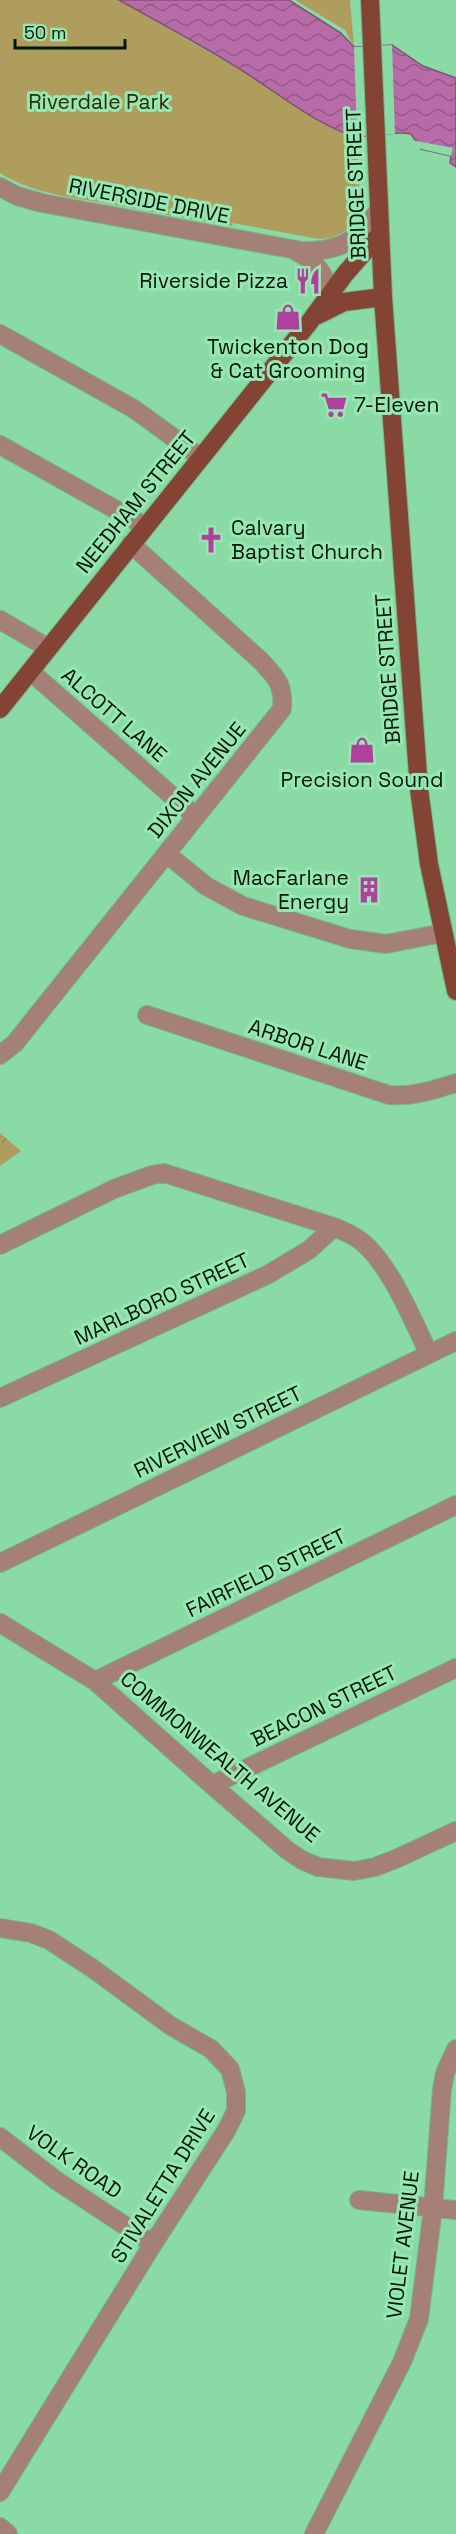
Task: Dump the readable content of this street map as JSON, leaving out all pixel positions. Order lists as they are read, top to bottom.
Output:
{
  "streets": {
    "main road": ["BRIDGE STREET", "NEEDHAM STREET"],
    "street": [
      "RIVERSIDE DRIVE",
      "ALCOTT LANE",
      "DIXON AVENUE",
      "ARBOR LANE",
      "MARLBORO STREET",
      "RIVERVIEW STREET",
      "FAIRFIELD STREET",
      "BEACON STREET",
      "COMMONWEALTH AVENUE",
      "VOLK ROAD",
      "STIVALETTA DRIVE",
      "VIOLET AVENUE"
    ]
  },
  "crossings": [
    ["BRIDGE STREET", "RIVERSIDE DRIVE"],
    ["BRIDGE STREET", "NEEDHAM STREET"],
    ["RIVERSIDE DRIVE", "NEEDHAM STREET"],
    ["NEEDHAM STREET", "ALCOTT LANE"],
    ["NEEDHAM STREET", "DIXON AVENUE"],
    ["ALCOTT LANE", "DIXON AVENUE"],
    ["FAIRFIELD STREET", "COMMONWEALTH AVENUE"],
    ["BEACON STREET", "COMMONWEALTH AVENUE"],
    ["VOLK ROAD", "STIVALETTA DRIVE"]
  ],
  "parks": ["Riverdale Park"],
  "places": {
    "restaurant": ["Riverside Pizza"],
    "shop": ["Twickenton Dog & Cat Grooming", "Precision Sound"],
    "supermarket": ["7-Eleven"],
    "church": ["Calvary Baptist Church"],
    "building": ["MacFarlane Energy"]
  },
  "scale_bar": "50 m"
}
